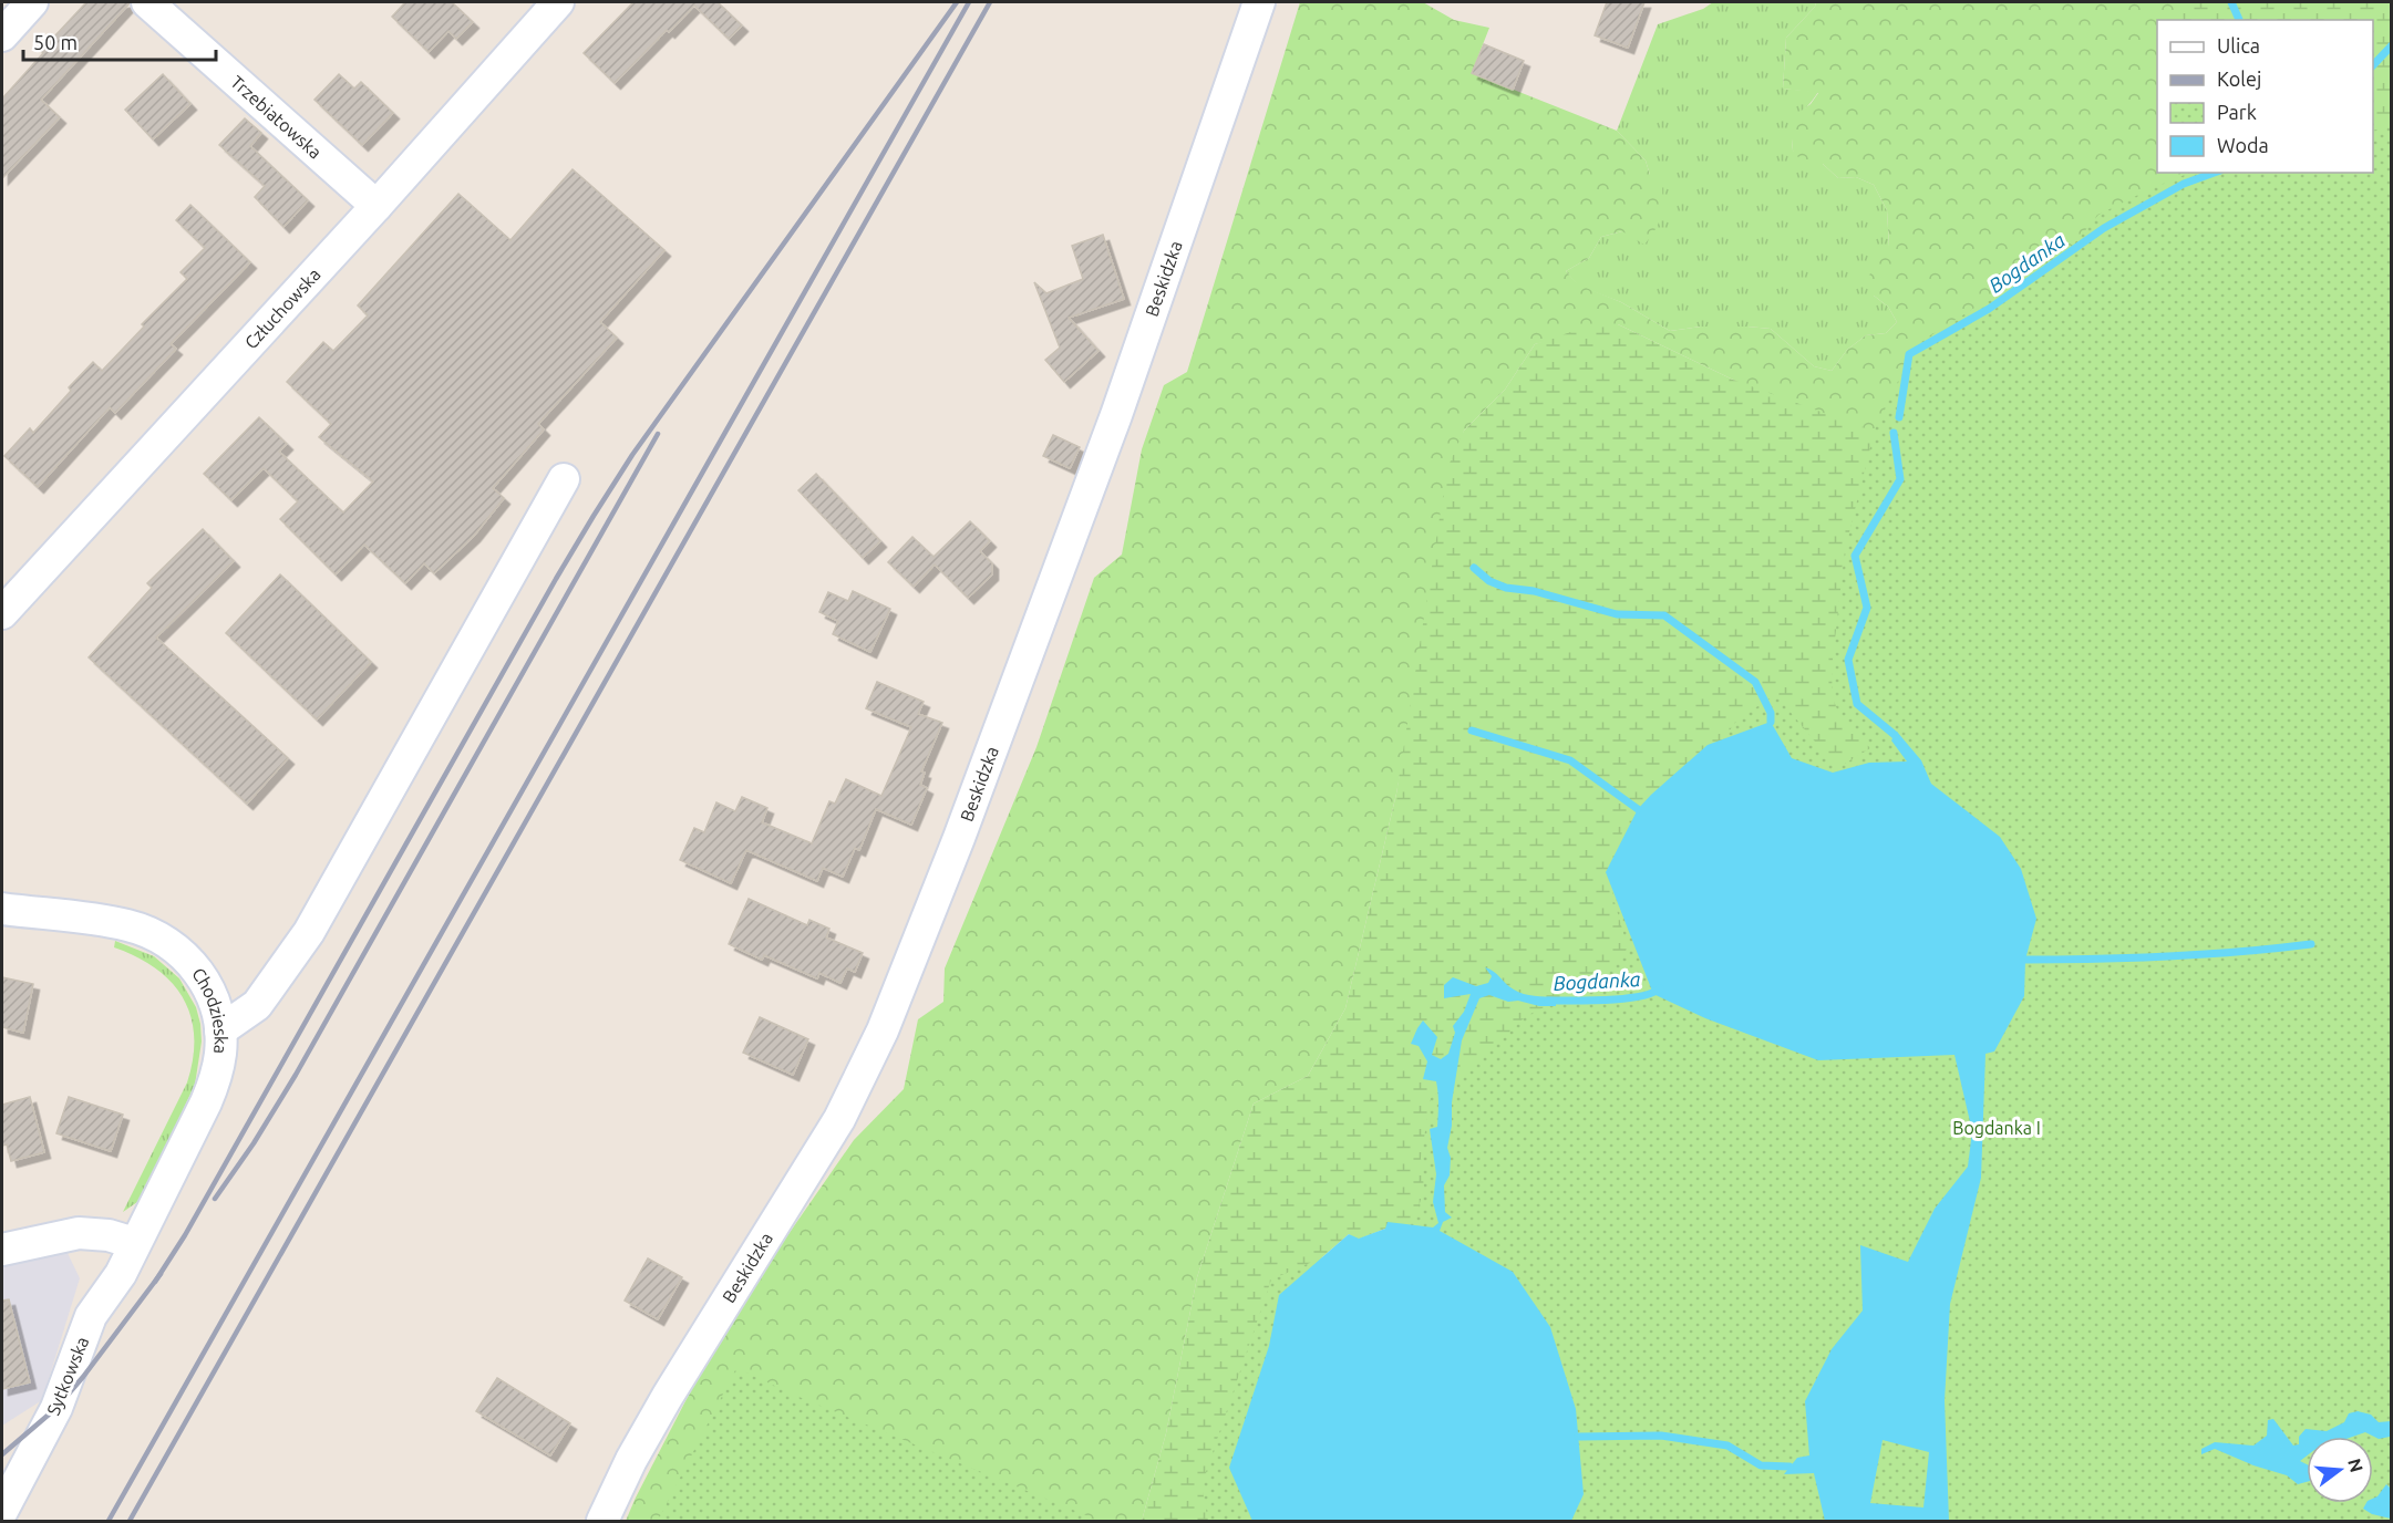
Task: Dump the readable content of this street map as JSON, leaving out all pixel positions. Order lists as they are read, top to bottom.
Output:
{
  "streets": {
    "street": [
      "Trzebiatowska",
      "Beskidzka",
      "Człuchowska",
      "Chodzieska",
      "Sytkowska"
    ]
  },
  "crossings": [
    ["Trzebiatowska", "Człuchowska"],
    ["Chodzieska", "Sytkowska"]
  ],
  "water": ["Bogdanka"],
  "parks": ["Bogdanka I"],
  "legend": [
    "Ulica",
    "Kolej",
    "Park",
    "Woda"
  ],
  "scale_bar": "50 m",
  "north": "right"
}
